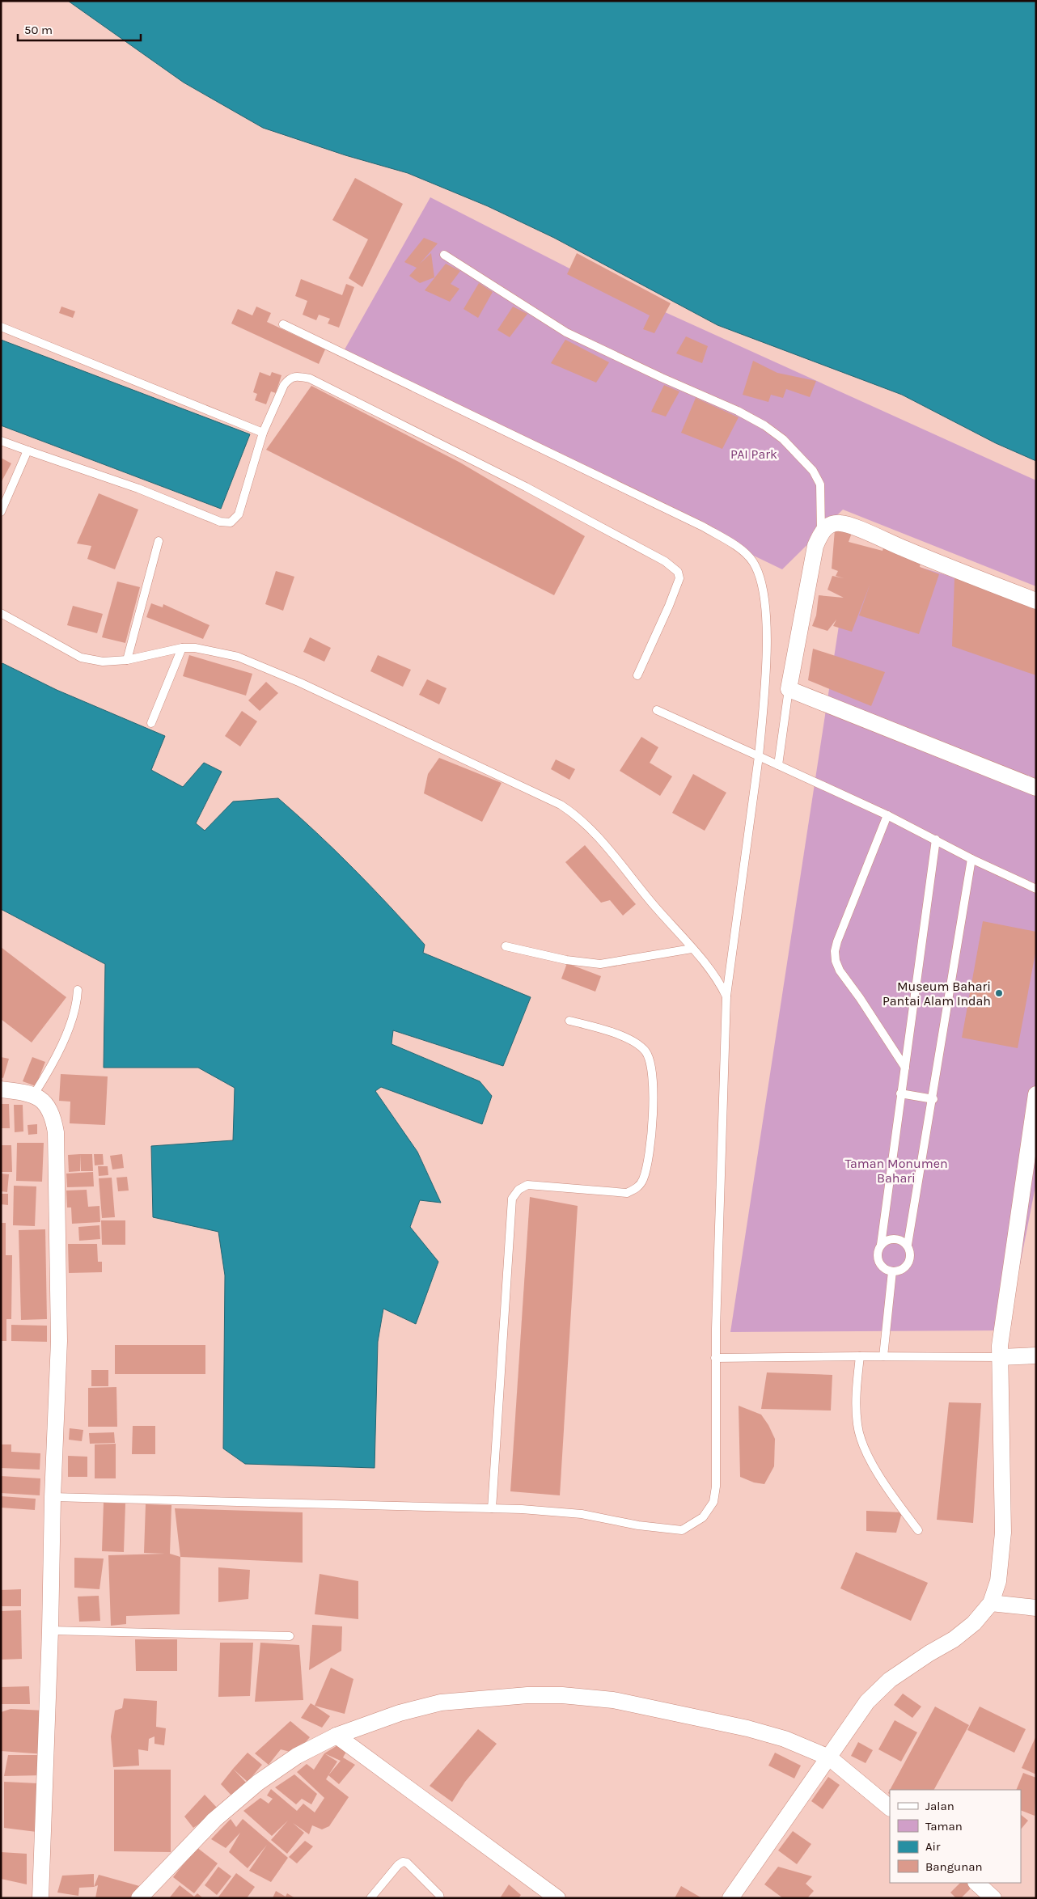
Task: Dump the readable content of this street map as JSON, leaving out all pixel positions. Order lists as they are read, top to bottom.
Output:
{
  "parks": ["PAI Park", "Taman Monumen Bahari"],
  "places": ["Museum Bahari Pantai Alam Indah"],
  "legend": [
    "Jalan",
    "Taman",
    "Air",
    "Bangunan"
  ],
  "scale_bar": "50 m"
}
